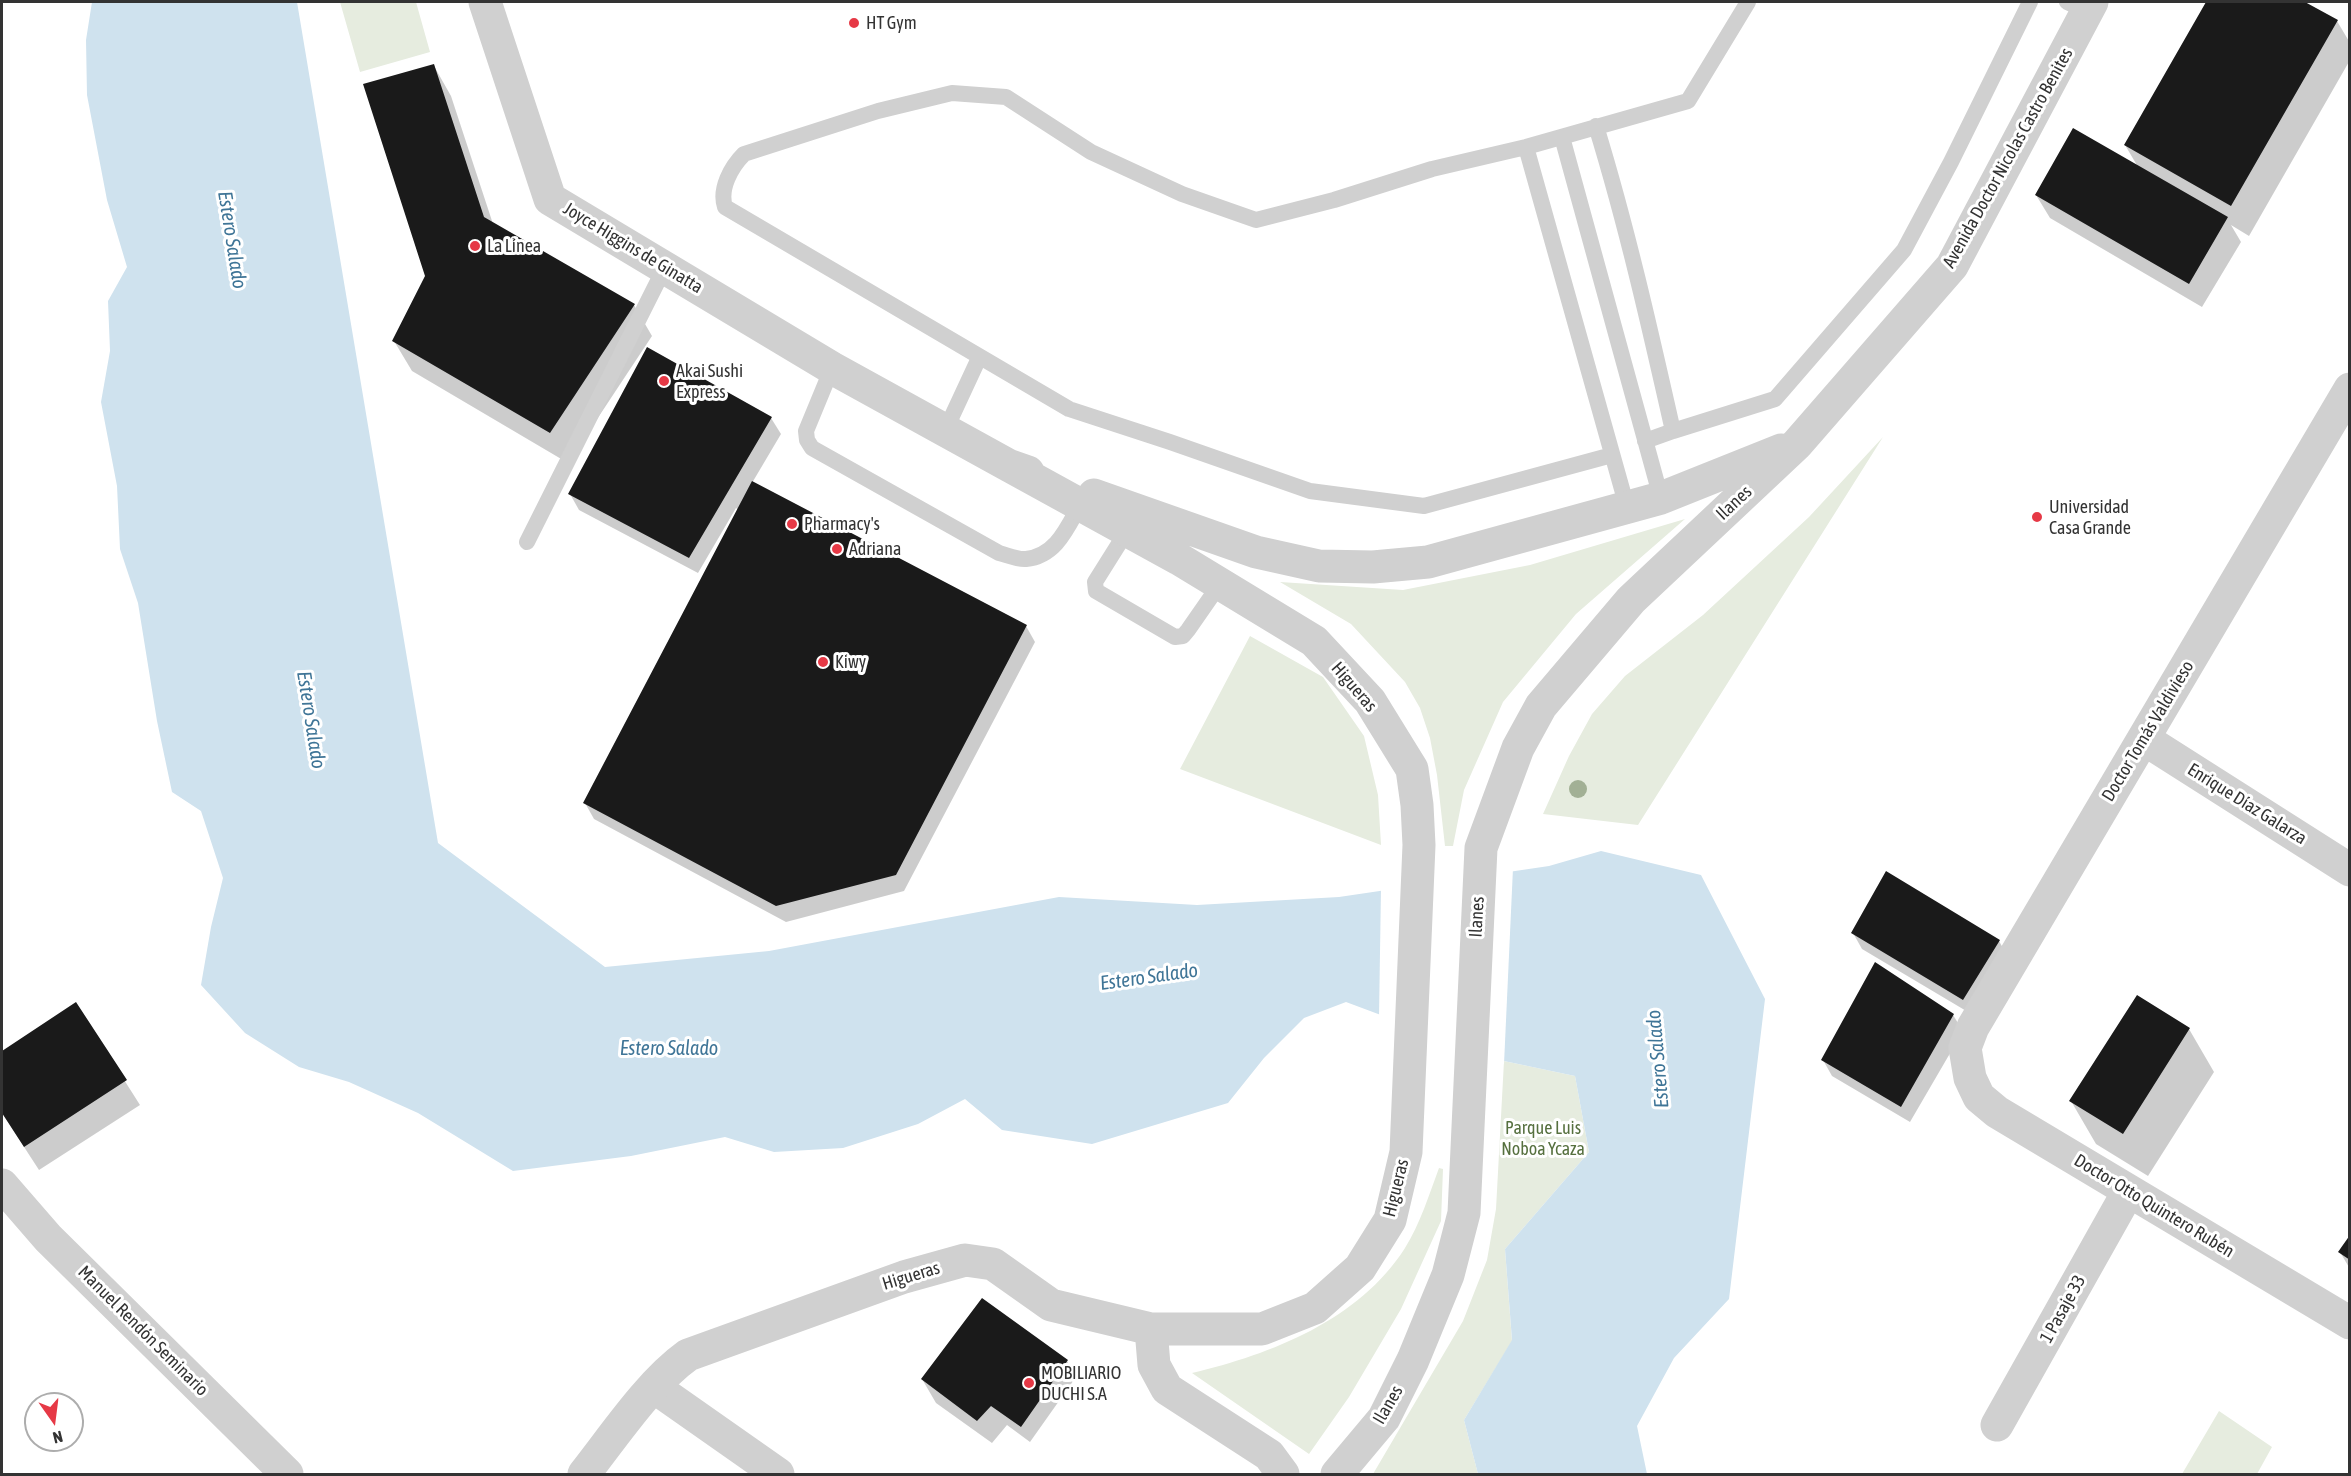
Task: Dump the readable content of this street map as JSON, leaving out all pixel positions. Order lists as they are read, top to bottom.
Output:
{
  "streets": {
    "street": [
      "Avenida Doctor Nicolas Castro Benites",
      "Joyce Higgins de Ginatta",
      "Ilanes",
      "Higueras",
      "Doctor Tomás Valdivieso",
      "Enrique Díaz Galarza",
      "Doctor Otto Quintero Rubén",
      "1 Pasaje 33",
      "Manuel Rendón Seminario"
    ]
  },
  "crossings": [
    ["Avenida Doctor Nicolas Castro Benites", "Ilanes"],
    ["Joyce Higgins de Ginatta", "Higueras"],
    ["Doctor Tomás Valdivieso", "Enrique Díaz Galarza"],
    ["Doctor Tomás Valdivieso", "Doctor Otto Quintero Rubén"],
    ["Doctor Otto Quintero Rubén", "1 Pasaje 33"]
  ],
  "water": ["Estero Salado"],
  "parks": ["Parque Luis Noboa Ycaza"],
  "places": [
    "HT Gym",
    "La Línea",
    "Akai Sushi Express",
    "Universidad Casa Grande",
    "Pharmacy's",
    "Adriana",
    "Kiwy",
    "MOBILIARIO DUCHI S.A"
  ],
  "north": "bottom"
}
